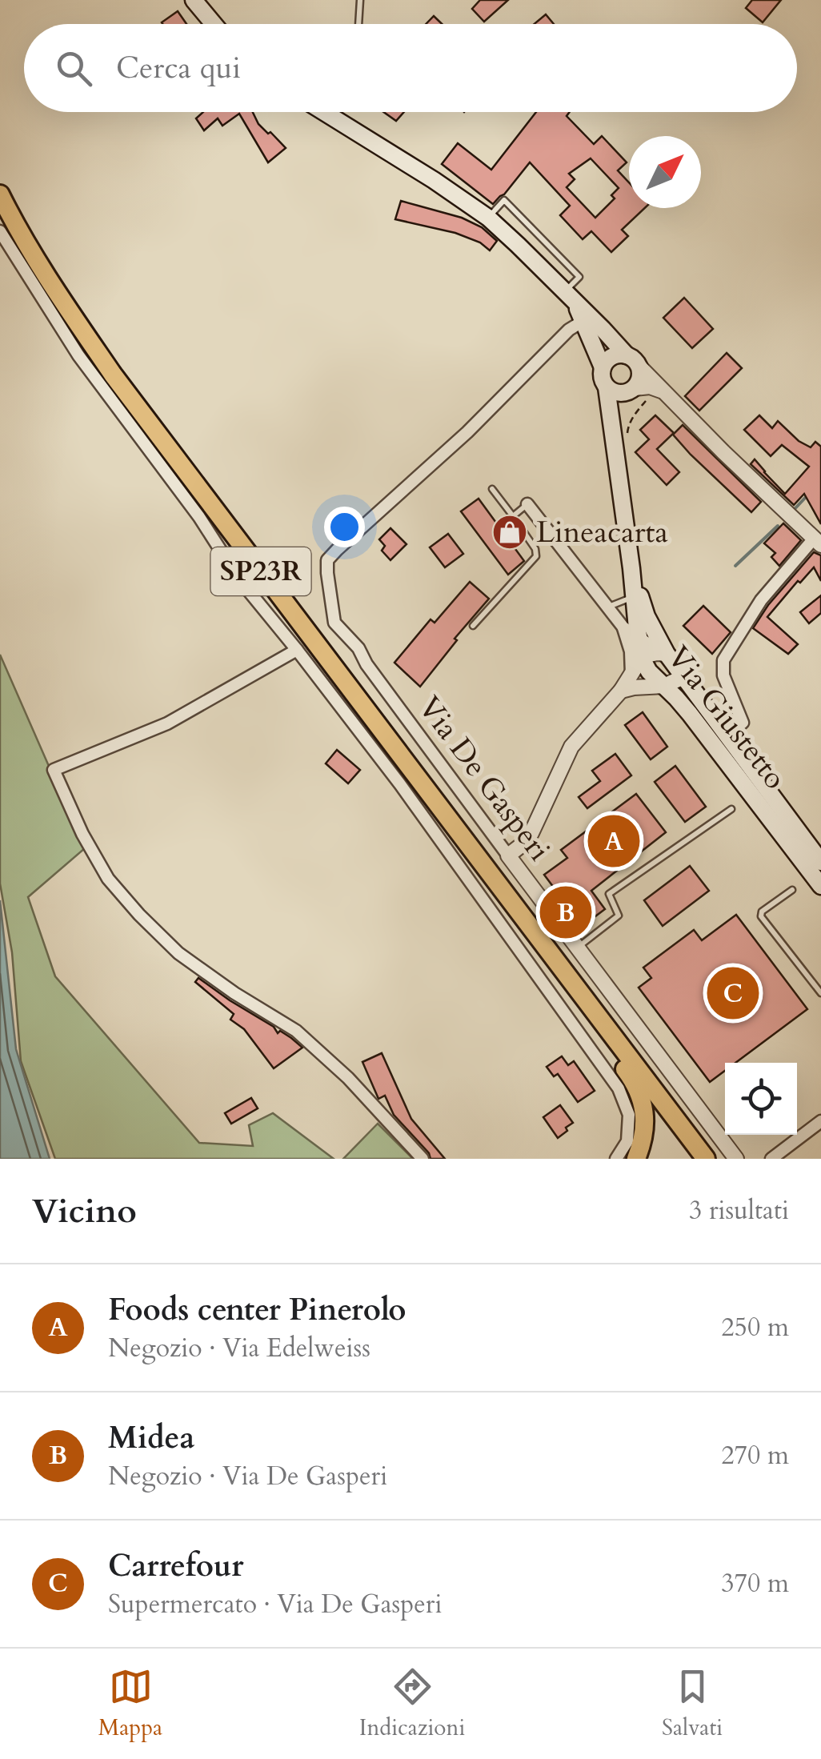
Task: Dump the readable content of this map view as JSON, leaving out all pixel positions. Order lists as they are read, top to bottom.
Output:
{
  "streets": {
    "main road": ["SP23R", "Via Giustetto"],
    "street": ["Via De Gasperi"]
  },
  "places": {
    "shop": ["Lineacarta"]
  },
  "north": "top right",
  "page": {
    "search": "Cerca qui",
    "pins": ["A", "B", "C"],
    "heading": ["Vicino", "3 risultati"],
    "list": [
      {
        "mark": "A",
        "name": "Foods center Pinerolo",
        "note": "Negozio · Via Edelweiss",
        "value": "250 m"
      },
      {
        "mark": "B",
        "name": "Midea",
        "note": "Negozio · Via De Gasperi",
        "value": "270 m"
      },
      {
        "mark": "C",
        "name": "Carrefour",
        "note": "Supermercato · Via De Gasperi",
        "value": "370 m"
      }
    ],
    "nav": ["Mappa", "Indicazioni", "Salvati"]
  }
}
